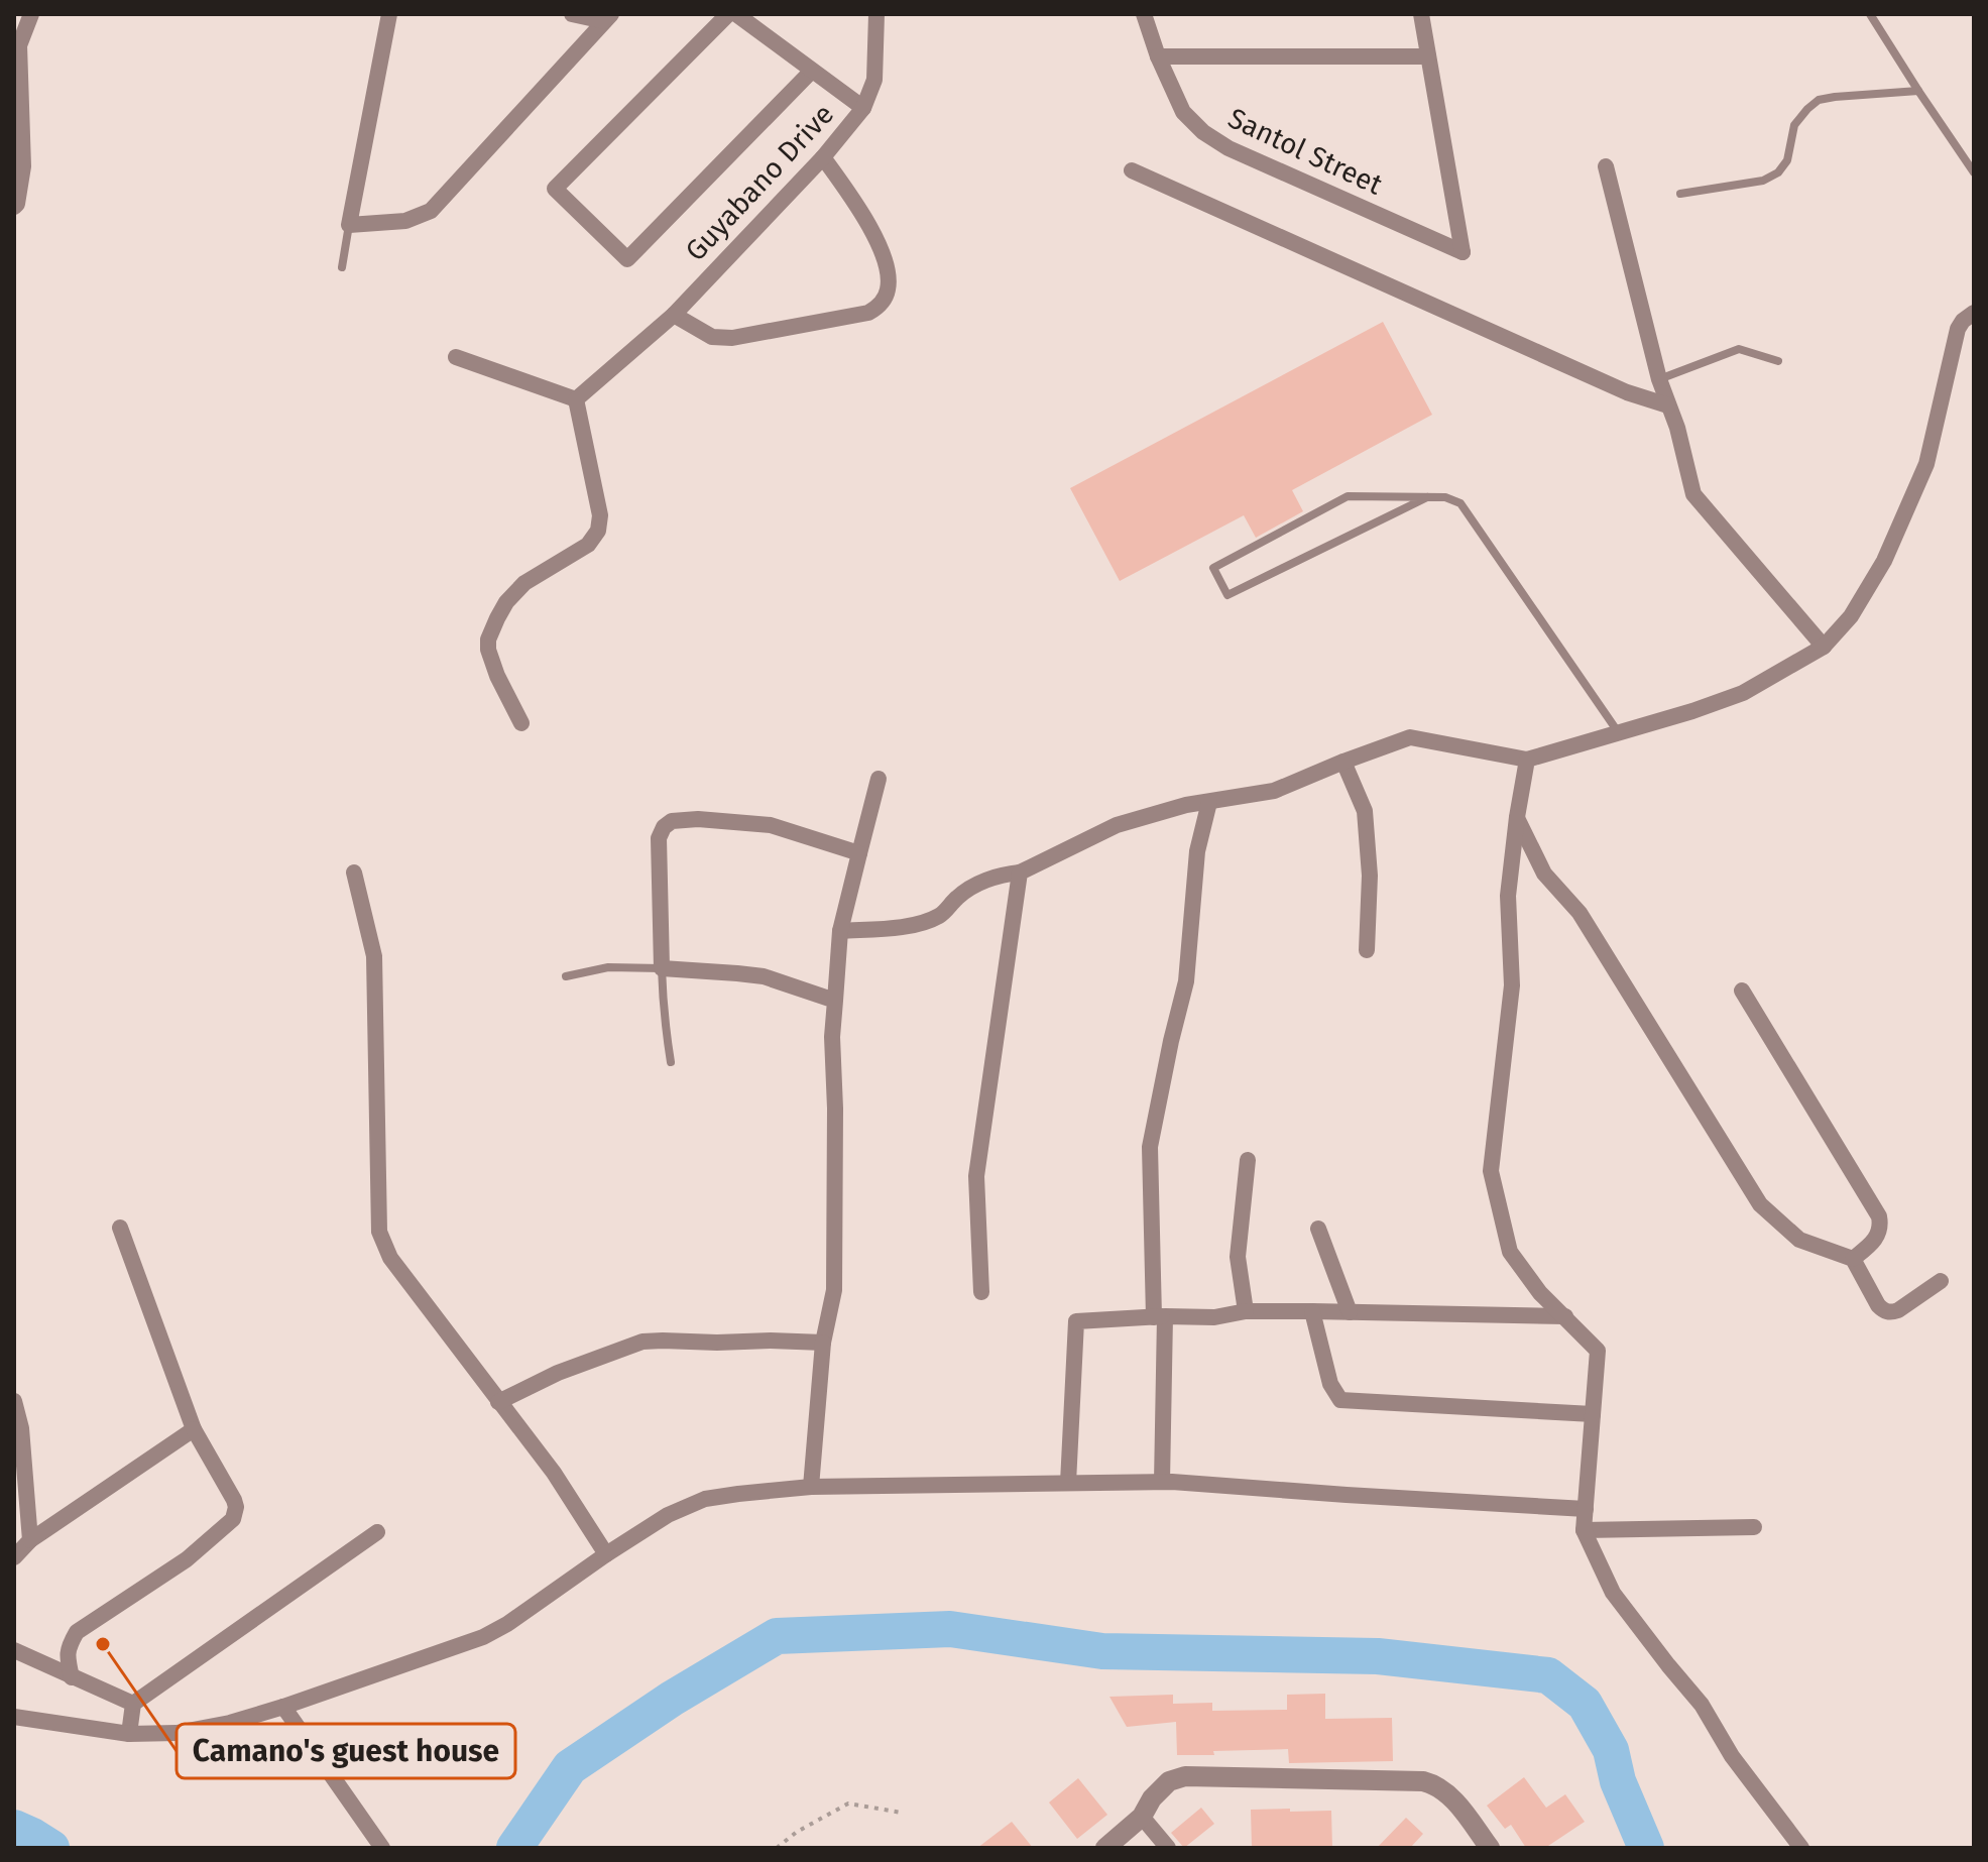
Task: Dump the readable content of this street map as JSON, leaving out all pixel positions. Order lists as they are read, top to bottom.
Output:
{
  "streets": {
    "street": ["Santol Street", "Guyabano Drive"]
  },
  "places": ["Camano's guest house"]
}
